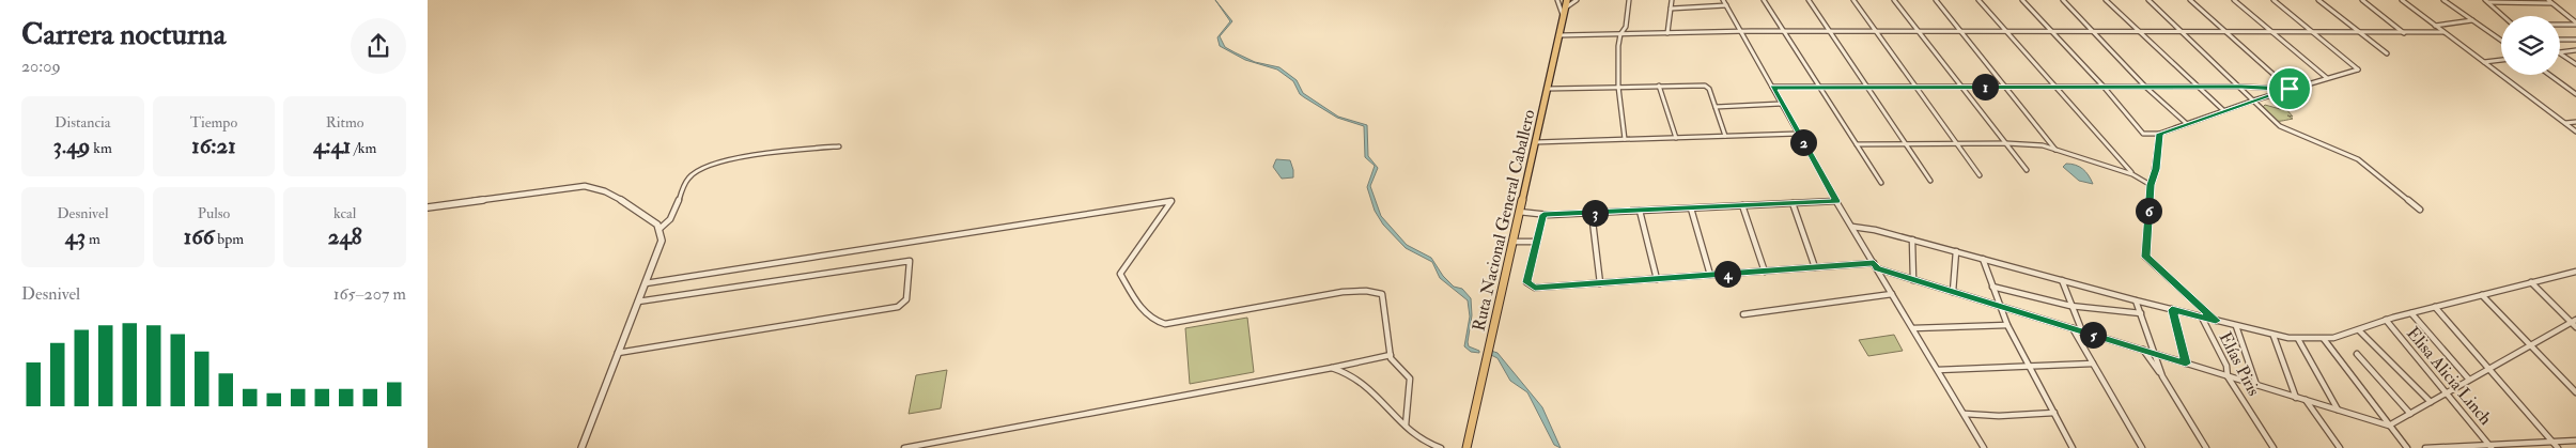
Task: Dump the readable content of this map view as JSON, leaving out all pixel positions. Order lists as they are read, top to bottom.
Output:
{
  "streets": {
    "highway": ["Ruta Nacional General Caballero"],
    "street": ["Elías Piris", "Elisa Alicia Linch"]
  },
  "page": {
    "heading": ["Carrera nocturna", "20:09"],
    "pins": [
      "1",
      "2",
      "6",
      "3",
      "4",
      "5"
    ],
    "stats": [
      ["Distancia", "3.49 km"],
      ["Tiempo", "16:21"],
      ["Ritmo", "4:41 /km"],
      ["Desnivel", "43 m"],
      ["Pulso", "166 bpm"],
      ["kcal", "248"]
    ],
    "chart": ["Desnivel", "165–207 m"]
  }
}
